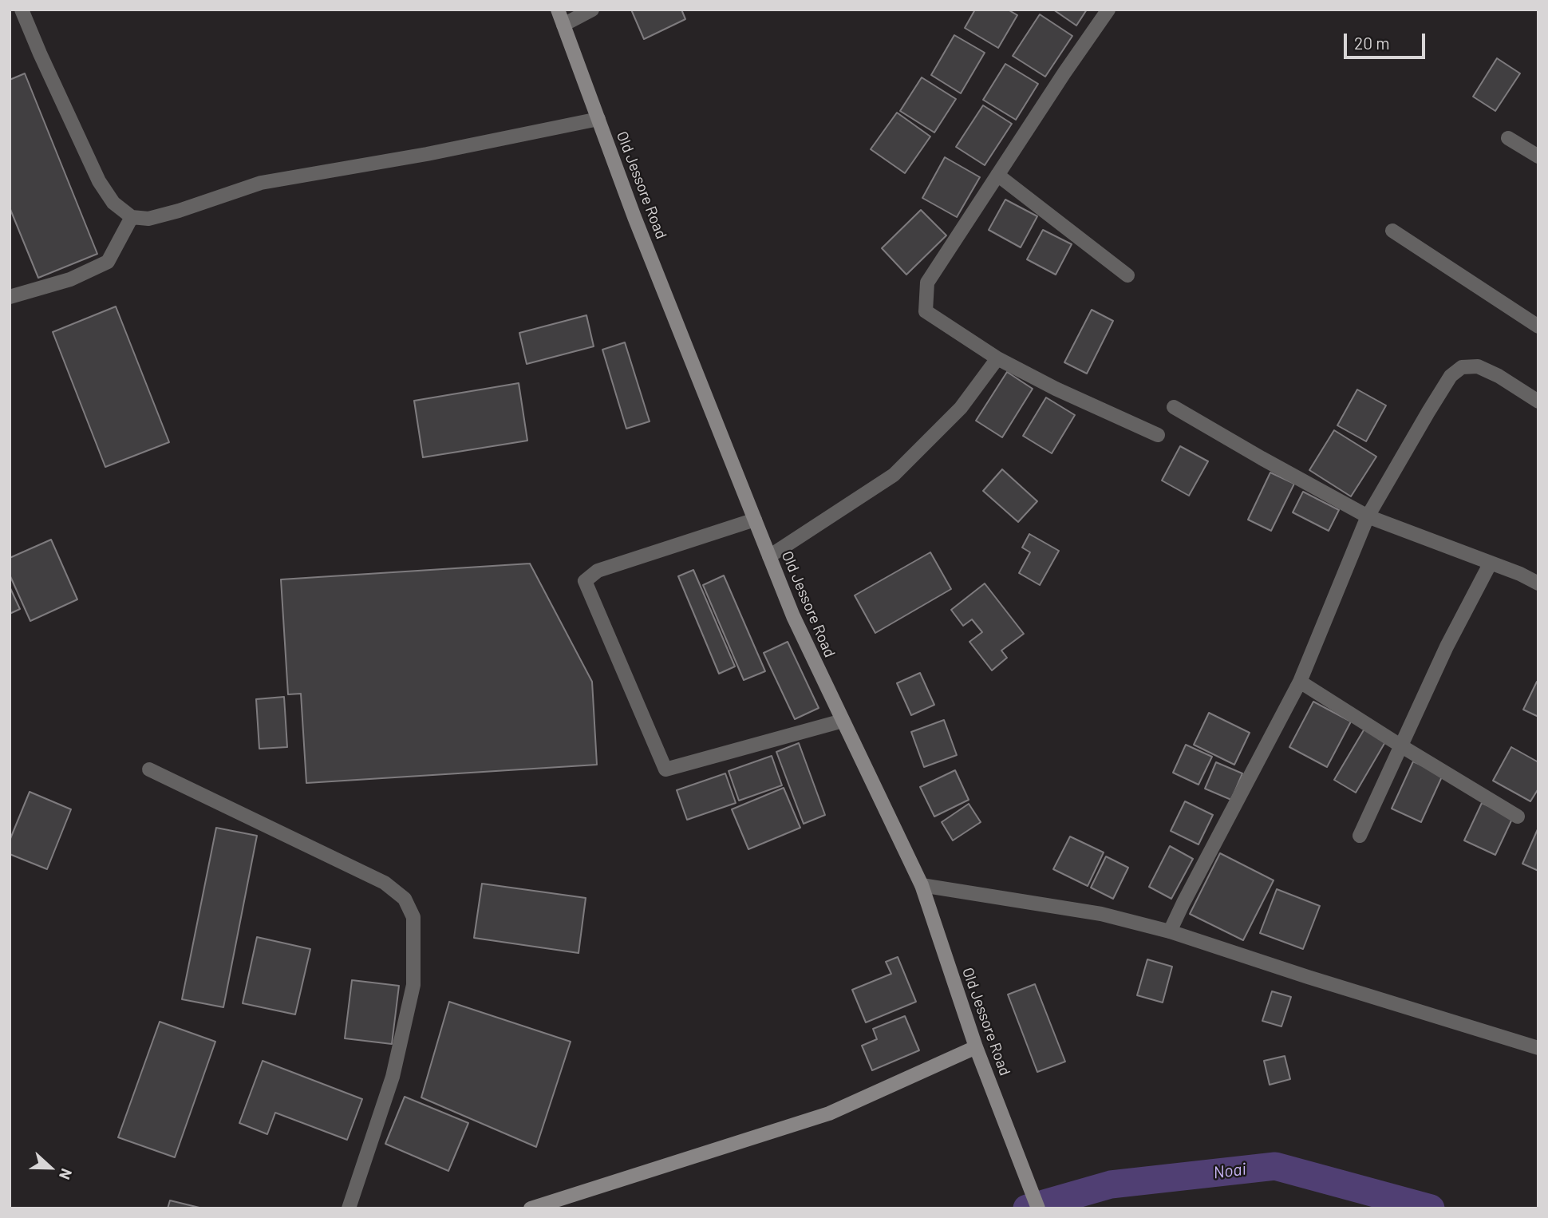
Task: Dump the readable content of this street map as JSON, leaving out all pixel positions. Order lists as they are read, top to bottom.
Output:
{
  "streets": {
    "street": ["Old Jessore Road"]
  },
  "water": ["Noai"],
  "scale_bar": "20 m",
  "north": "right"
}
